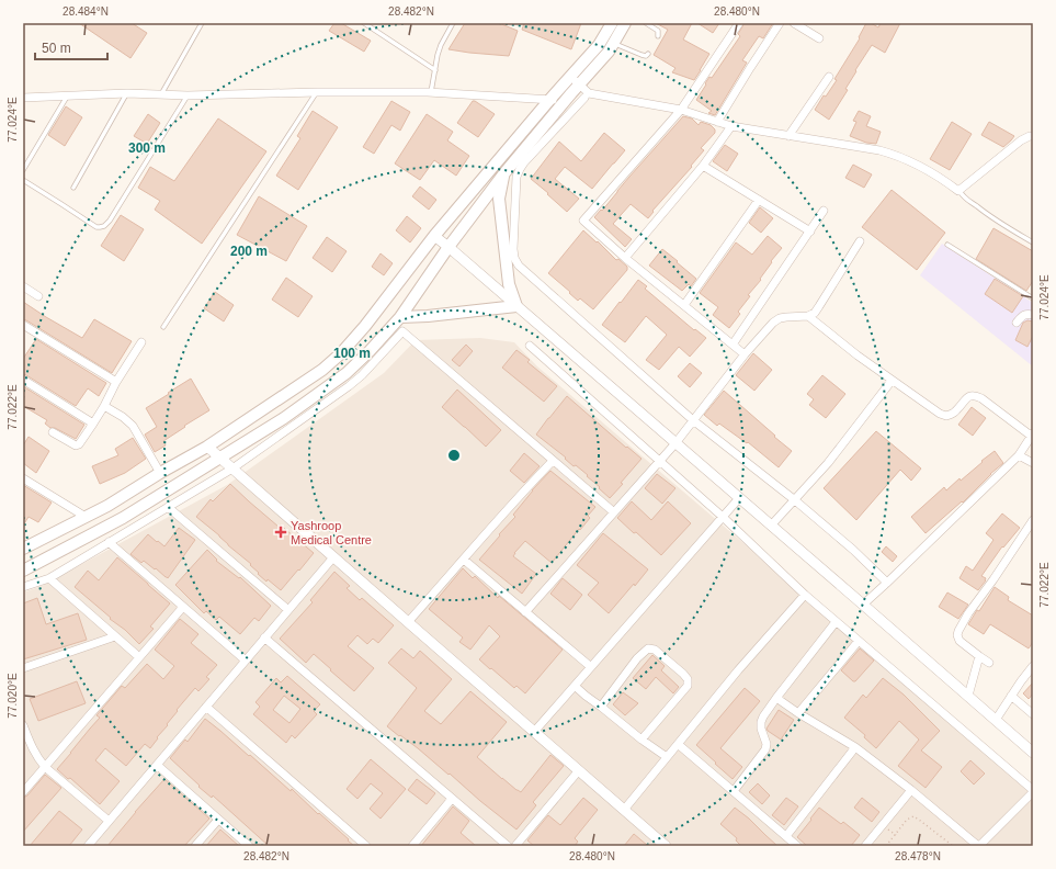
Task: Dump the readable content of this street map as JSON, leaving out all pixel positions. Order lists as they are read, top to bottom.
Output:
{
  "places": {
    "health": ["Yashroop Medical Centre"]
  },
  "scale_bar": "50 m",
  "coordinates": [
    "28.484°N",
    "28.482°N",
    "28.480°N",
    "77.024°E",
    "77.022°E",
    "77.020°E",
    "28.478°N"
  ],
  "rings": ["300 m", "200 m", "100 m"]
}
